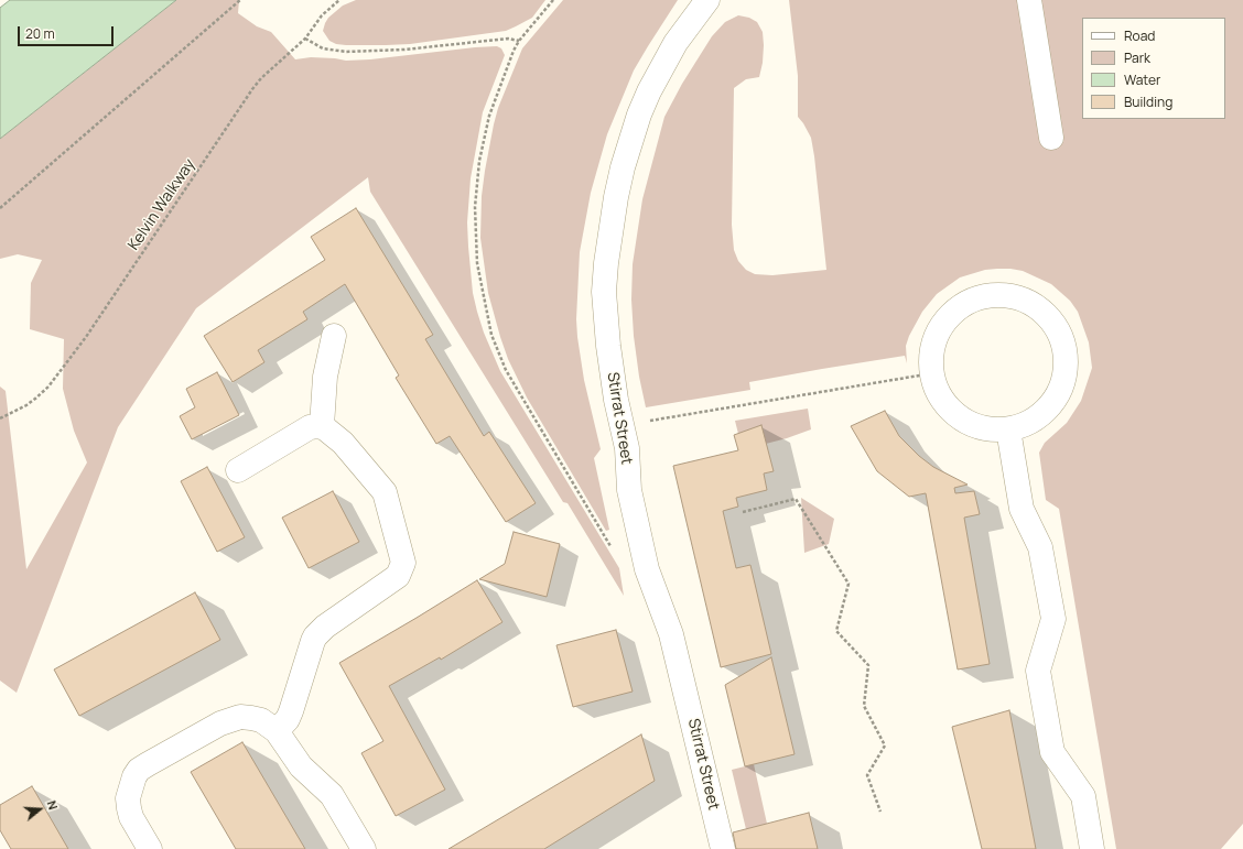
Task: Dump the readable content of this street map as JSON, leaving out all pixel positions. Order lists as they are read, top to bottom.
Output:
{
  "streets": {
    "street": ["Stirrat Street"],
    "path": ["Kelvin Walkway"]
  },
  "legend": [
    "Road",
    "Park",
    "Water",
    "Building"
  ],
  "scale_bar": "20 m",
  "north": "right"
}
